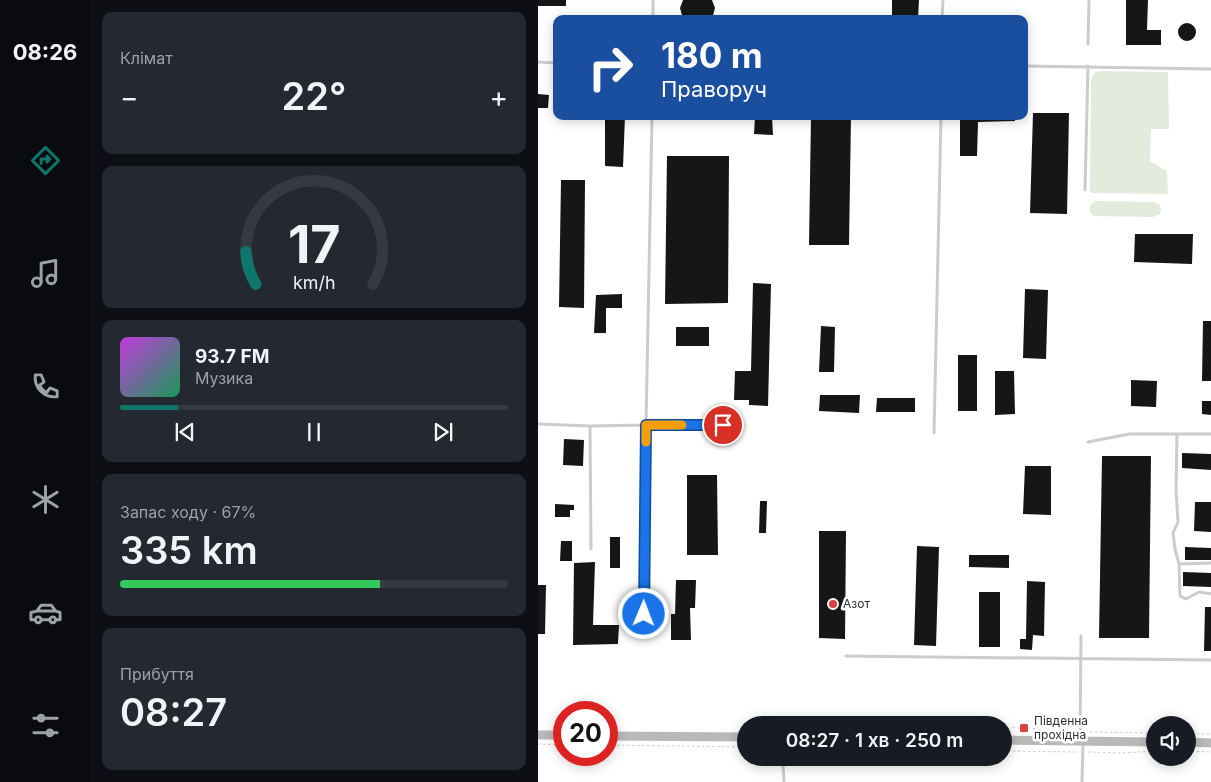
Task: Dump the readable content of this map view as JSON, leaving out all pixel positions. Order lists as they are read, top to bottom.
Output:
{
  "places": {
    "other": ["Азот"],
    "transit": ["Південна прохідна"]
  },
  "page": {
    "tabs": "08:26",
    "tile": [
      "Клімат",
      ["Запас ходу · 67%", "335 km"],
      ["Прибуття", "08:27"]
    ],
    "turn": ["180 m", "Праворуч"],
    "heat": ["−", "22°", "+"],
    "song": ["93.7 FM", "Музика"],
    "limit": "20",
    "trip": "08:27 · 1 хв · 250 m",
    "gauge": ["17", "km/h"]
  }
}
